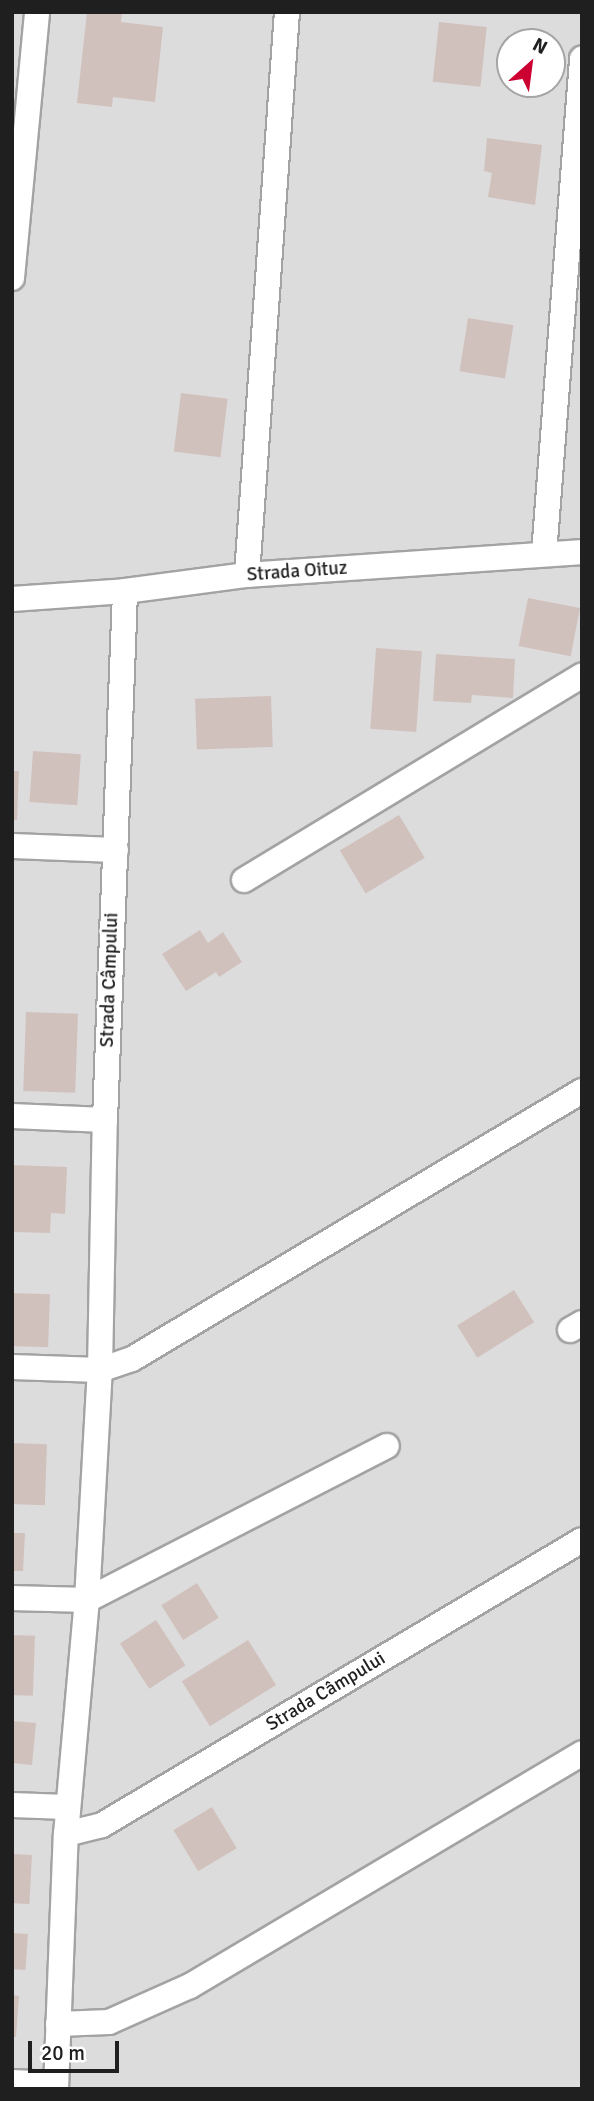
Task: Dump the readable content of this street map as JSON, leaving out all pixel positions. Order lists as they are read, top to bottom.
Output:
{
  "streets": {
    "street": ["Strada Oituz", "Strada Câmpului"]
  },
  "crossings": [
    ["Strada Oituz", "Strada Câmpului"]
  ],
  "scale_bar": "20 m",
  "north": "top right"
}
